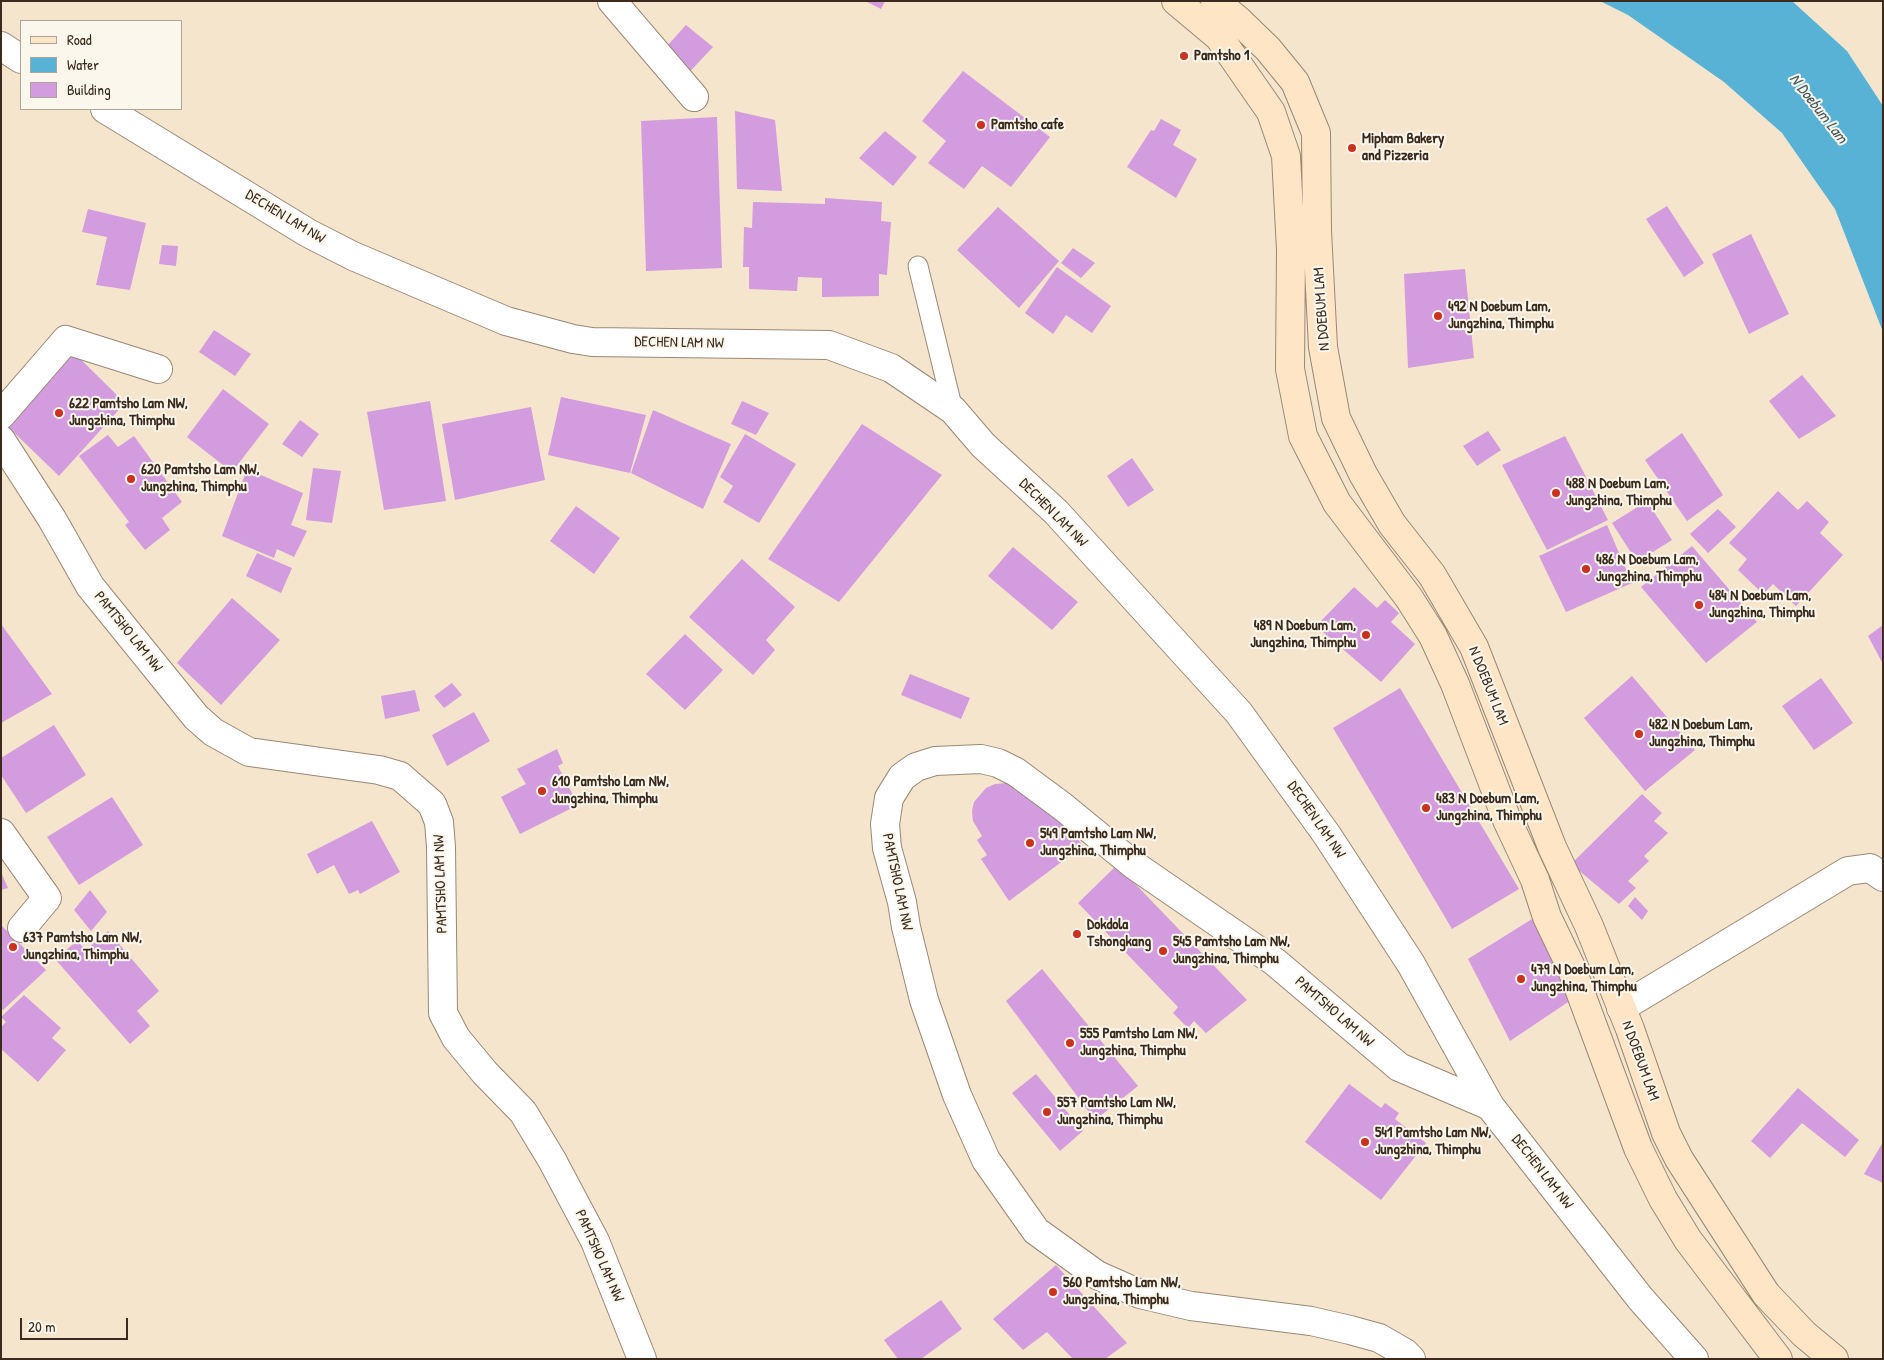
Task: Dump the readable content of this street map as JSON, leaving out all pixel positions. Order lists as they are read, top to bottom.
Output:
{
  "streets": {
    "main road": ["N DOEBUM LAM"],
    "street": ["DECHEN LAM NW", "PAMTSHO LAM NW"]
  },
  "crossings": [
    ["DECHEN LAM NW", "PAMTSHO LAM NW"]
  ],
  "water": ["N Doebum Lam"],
  "places": [
    "Pamtsho 1",
    "Pamtsho cafe",
    "Mipham Bakery and Pizzeria",
    "492 N Doebum Lam, Jungzhina, Thimphu",
    "622 Pamtsho Lam NW, Jungzhina, Thimphu",
    "620 Pamtsho Lam NW, Jungzhina, Thimphu",
    "488 N Doebum Lam, Jungzhina, Thimphu",
    "486 N Doebum Lam, Jungzhina, Thimphu",
    "484 N Doebum Lam, Jungzhina, Thimphu",
    "489 N Doebum Lam, Jungzhina, Thimphu",
    "482 N Doebum Lam, Jungzhina, Thimphu",
    "610 Pamtsho Lam NW, Jungzhina, Thimphu",
    "483 N Doebum Lam, Jungzhina, Thimphu",
    "549 Pamtsho Lam NW, Jungzhina, Thimphu",
    "Dokdola Tshongkang",
    "637 Pamtsho Lam NW, Jungzhina, Thimphu",
    "545 Pamtsho Lam NW, Jungzhina, Thimphu",
    "479 N Doebum Lam, Jungzhina, Thimphu",
    "555 Pamtsho Lam NW, Jungzhina, Thimphu",
    "557 Pamtsho Lam NW, Jungzhina, Thimphu",
    "541 Pamtsho Lam NW, Jungzhina, Thimphu",
    "560 Pamtsho Lam NW, Jungzhina, Thimphu"
  ],
  "legend": ["Road", "Water", "Building"],
  "scale_bar": "20 m"
}
